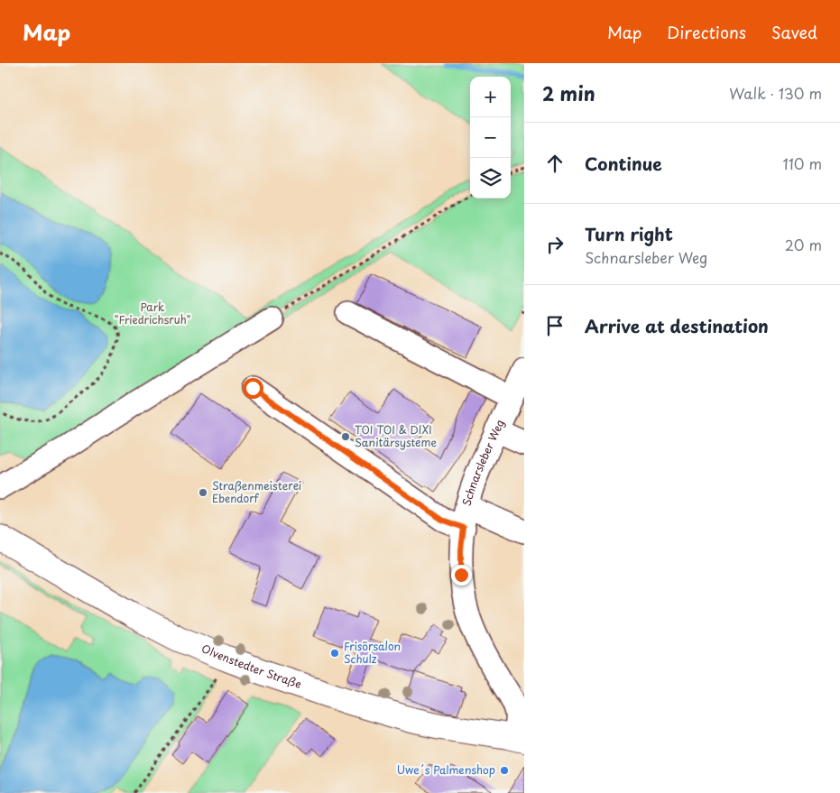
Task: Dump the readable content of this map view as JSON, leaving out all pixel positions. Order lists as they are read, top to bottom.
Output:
{
  "streets": {
    "main road": ["Olvenstedter Straße"],
    "street": ["Schnarsleber Weg"]
  },
  "crossings": [
    ["Schnarsleber Weg", "Olvenstedter Straße"]
  ],
  "parks": ["Park \"Friedrichsruh\""],
  "places": [
    "TOI TOI & DIXI Sanitärsysteme",
    "Straßenmeisterei Ebendorf",
    "Frisörsalon Schulz",
    "Uwe´s Palmenshop"
  ],
  "page": {
    "header": "Map",
    "nav": ["Map", "Directions", "Saved"],
    "heading": ["2 min", "Walk · 130 m"],
    "map_buttons": ["+", "−"],
    "list": [
      ["Continue", "110 m"],
      ["Turn right", "Schnarsleber Weg", "20 m"],
      "Arrive at destination"
    ]
  }
}
